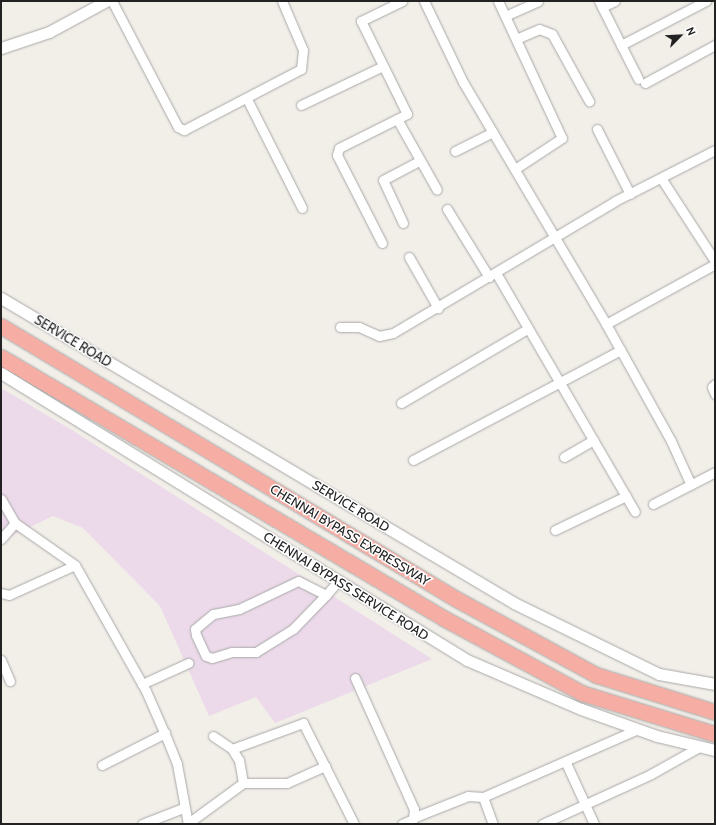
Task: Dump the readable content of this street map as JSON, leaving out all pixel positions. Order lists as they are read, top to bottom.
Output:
{
  "streets": {
    "highway": ["CHENNAI BYPASS EXPRESSWAY"],
    "street": ["SERVICE ROAD", "CHENNAI BYPASS SERVICE ROAD"]
  },
  "north": "top right"
}
